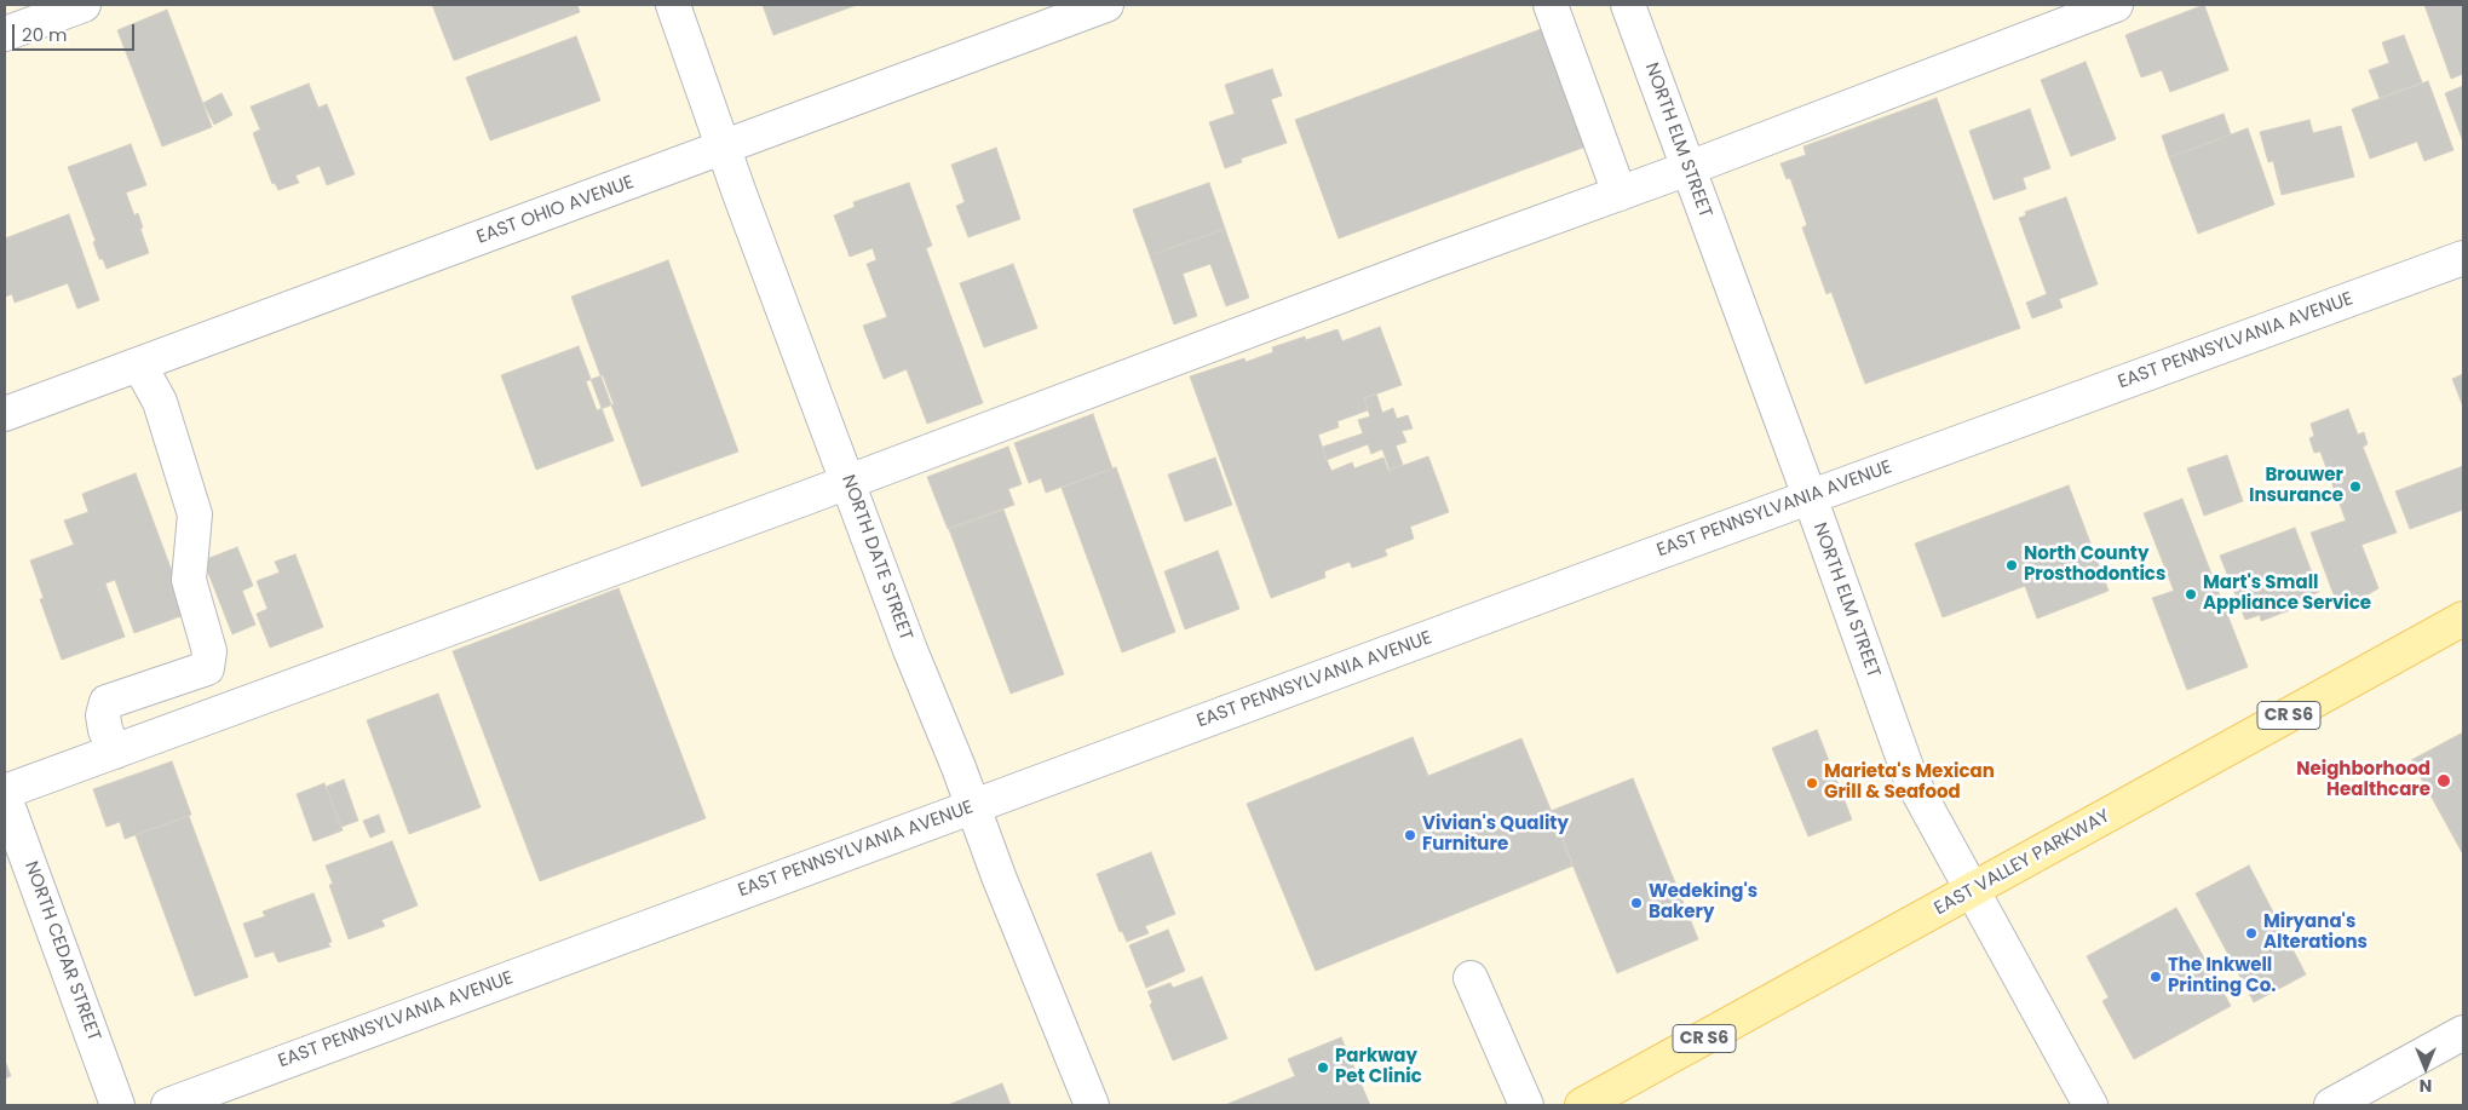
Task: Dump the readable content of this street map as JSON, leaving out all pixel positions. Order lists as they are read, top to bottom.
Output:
{
  "streets": {
    "main road": ["CR S6", "EAST VALLEY PARKWAY"],
    "street": [
      "NORTH ELM STREET",
      "EAST OHIO AVENUE",
      "EAST PENNSYLVANIA AVENUE",
      "NORTH DATE STREET",
      "NORTH CEDAR STREET"
    ]
  },
  "crossings": [
    ["NORTH ELM STREET", "EAST PENNSYLVANIA AVENUE"],
    ["NORTH ELM STREET", "EAST VALLEY PARKWAY"],
    ["EAST OHIO AVENUE", "NORTH DATE STREET"],
    ["EAST PENNSYLVANIA AVENUE", "NORTH DATE STREET"]
  ],
  "places": [
    "Brouwer Insurance",
    "North County Prosthodontics",
    "Mart's Small Appliance Service",
    "Neighborhood Healthcare",
    "Marieta's Mexican Grill & Seafood",
    "Vivian's Quality Furniture",
    "Wedeking's Bakery",
    "Miryana's Alterations",
    "The Inkwell Printing Co.",
    "Parkway Pet Clinic"
  ],
  "scale_bar": "20 m",
  "north": "bottom"
}
